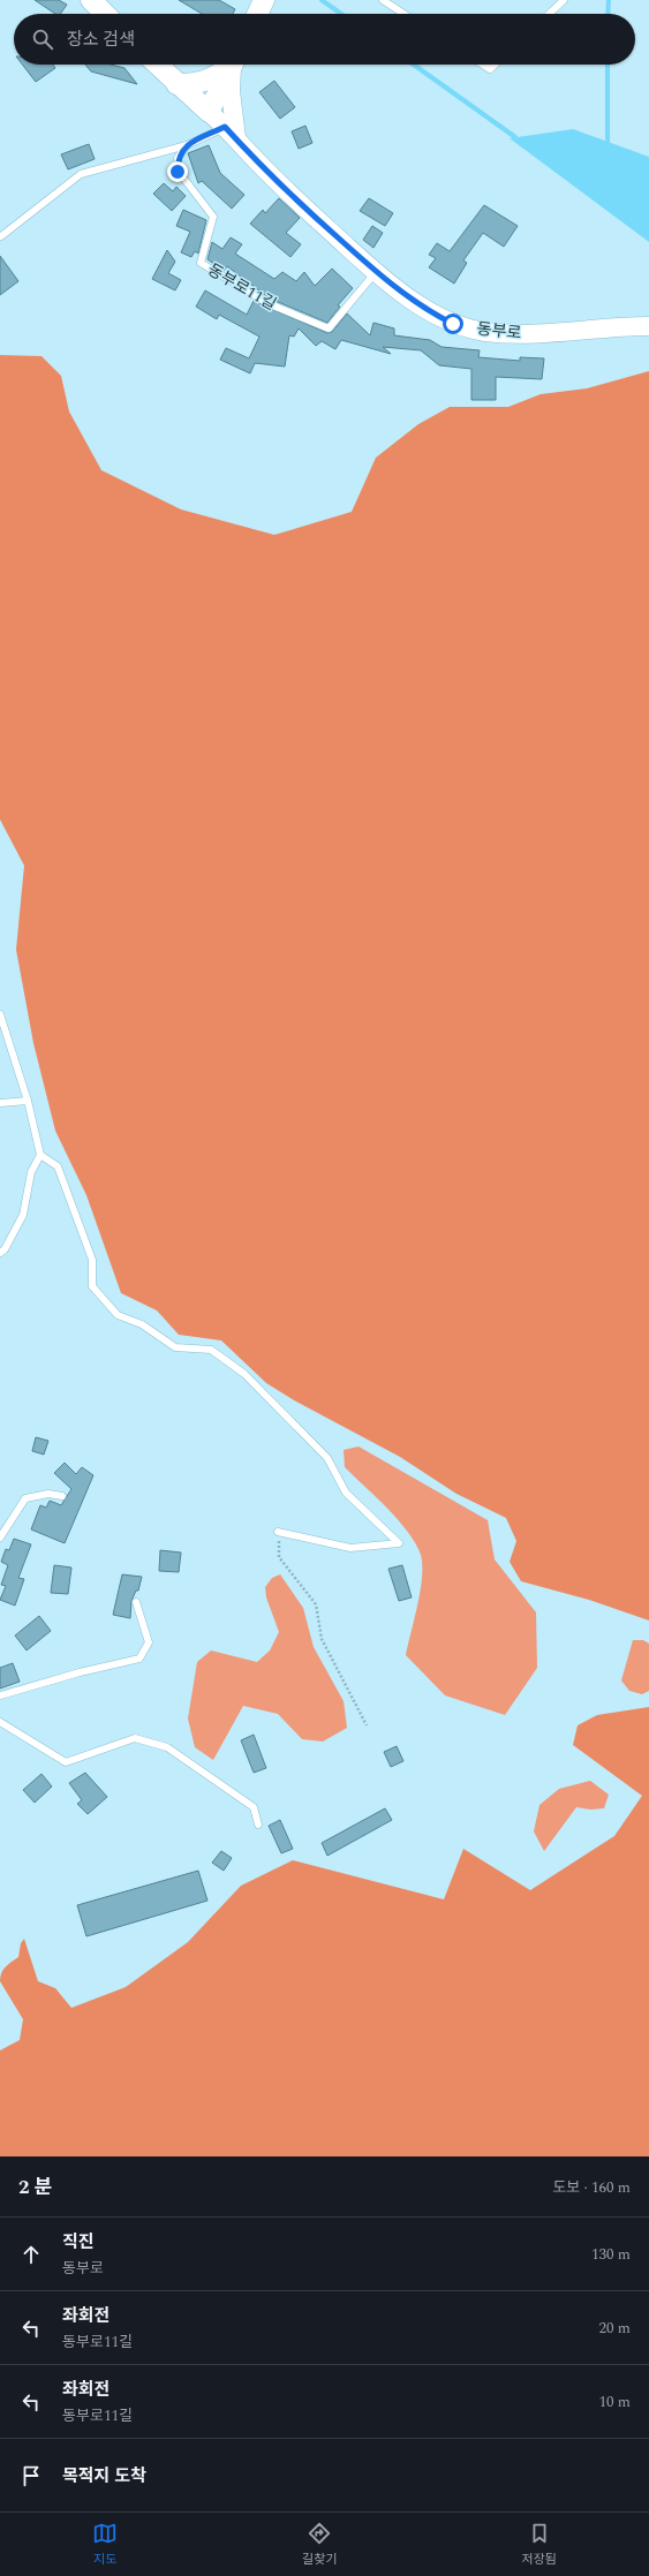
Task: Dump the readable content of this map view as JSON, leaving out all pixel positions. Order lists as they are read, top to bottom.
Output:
{
  "streets": {
    "street": ["동부로"],
    "lane": ["동부로11길"]
  },
  "crossings": [
    ["동부로11길", "동부로"]
  ],
  "page": {
    "search": "장소 검색",
    "heading": ["2 분", "도보 · 160 m"],
    "list": [
      ["직진", "동부로", "130 m"],
      ["좌회전", "동부로11길", "20 m"],
      ["좌회전", "동부로11길", "10 m"],
      "목적지 도착"
    ],
    "nav": ["지도", "길찾기", "저장됨"]
  }
}
